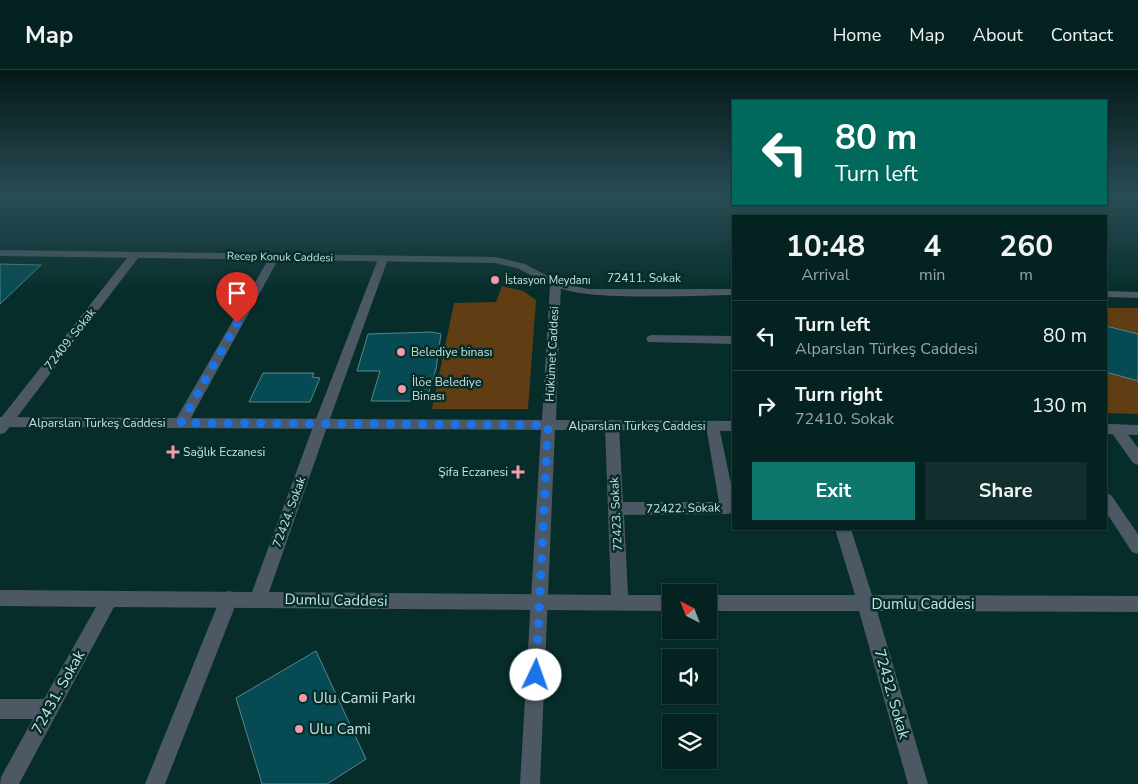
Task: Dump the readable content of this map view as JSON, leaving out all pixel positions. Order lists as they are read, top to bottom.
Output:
{
  "streets": {
    "street": [
      "Recep Konuk Caddesi",
      "72411. Sokak",
      "72409. Sokak",
      "Hükümet Caddesi",
      "Alparslan Türkeş Caddesi",
      "72422. Sokak",
      "72424. Sokak",
      "72423. Sokak",
      "Dumlu Caddesi",
      "72431. Sokak",
      "72432. Sokak"
    ]
  },
  "crossings": [
    ["Recep Konuk Caddesi", "72411. Sokak"],
    ["Recep Konuk Caddesi", "72409. Sokak"],
    ["Recep Konuk Caddesi", "Hükümet Caddesi"],
    ["Recep Konuk Caddesi", "72424. Sokak"],
    ["72411. Sokak", "Hükümet Caddesi"],
    ["72409. Sokak", "Alparslan Türkeş Caddesi"],
    ["Hükümet Caddesi", "Alparslan Türkeş Caddesi"],
    ["Hükümet Caddesi", "Dumlu Caddesi"],
    ["Alparslan Türkeş Caddesi", "72422. Sokak"],
    ["Alparslan Türkeş Caddesi", "72424. Sokak"],
    ["Alparslan Türkeş Caddesi", "72423. Sokak"],
    ["72422. Sokak", "72423. Sokak"],
    ["72424. Sokak", "Dumlu Caddesi"],
    ["72423. Sokak", "Dumlu Caddesi"],
    ["Dumlu Caddesi", "72431. Sokak"],
    ["Dumlu Caddesi", "72432. Sokak"]
  ],
  "places": {
    "other": [
      "İstasyon Meydanı",
      "Belediye binası",
      "İlöe Belediye Binası",
      "Ulu Camii Parkı",
      "Ulu Cami"
    ],
    "health": ["Sağlık Eczanesi", "Şifa Eczanesi"]
  },
  "north": "top left",
  "page": {
    "header": "Map",
    "nav": [
      "Home",
      "Map",
      "About",
      "Contact"
    ],
    "turn": ["80 m", "Turn left"],
    "eta": [
      "10:48",
      "Arrival",
      "4",
      "min",
      "260",
      "m"
    ],
    "list": [
      {
        "name": "Turn left",
        "note": "Alparslan Türkeş Caddesi",
        "value": "80 m"
      },
      {
        "name": "Turn right",
        "note": "72410. Sokak",
        "value": "130 m"
      }
    ],
    "buttons": ["Exit", "Share"]
  }
}
